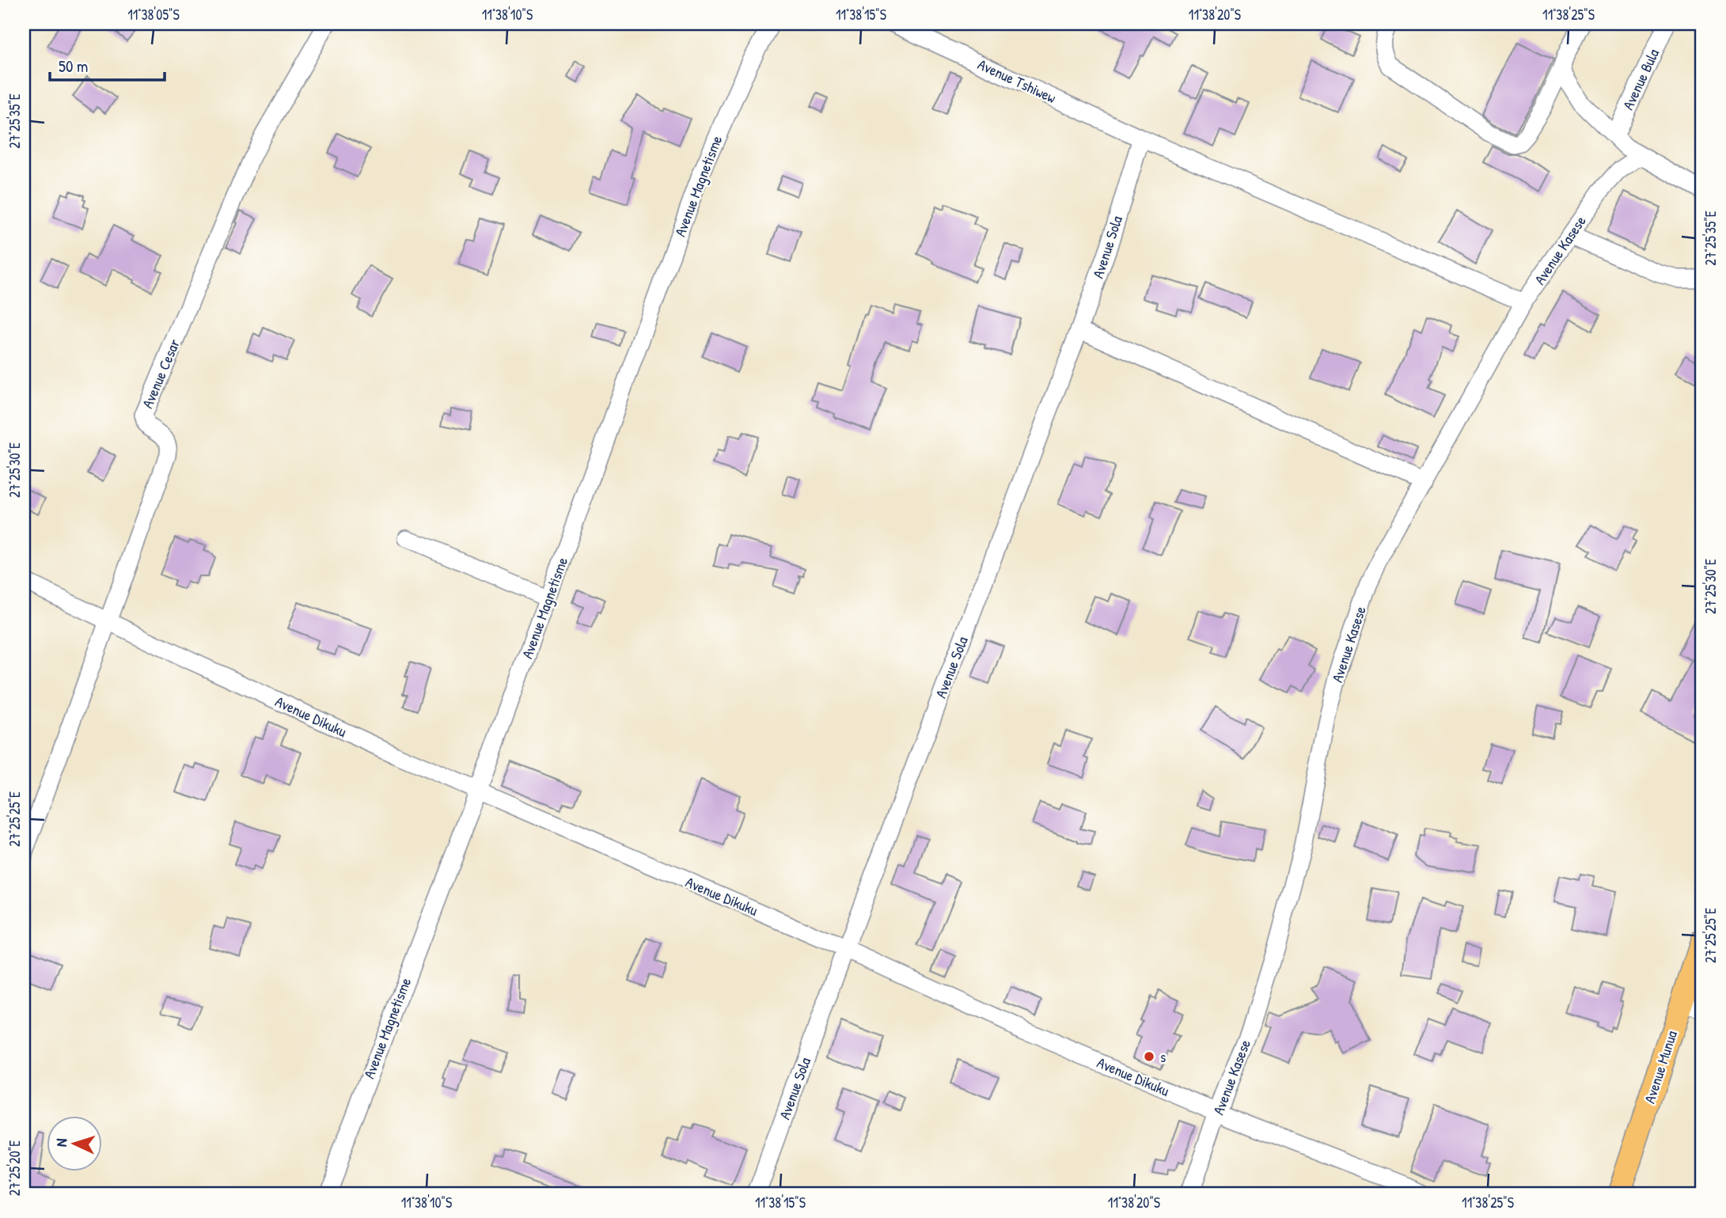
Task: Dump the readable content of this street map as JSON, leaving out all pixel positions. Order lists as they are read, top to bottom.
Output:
{
  "streets": {
    "main road": ["Avenue Munua"],
    "street": [
      "Avenue Bula",
      "Avenue Tshiwew",
      "Avenue Magnetisme",
      "Avenue Sola",
      "Avenue Kasese",
      "Avenue Cesar",
      "Avenue Dikuku"
    ]
  },
  "crossings": [
    ["Avenue Tshiwew", "Avenue Sola"],
    ["Avenue Tshiwew", "Avenue Kasese"],
    ["Avenue Magnetisme", "Avenue Dikuku"],
    ["Avenue Sola", "Avenue Dikuku"],
    ["Avenue Kasese", "Avenue Dikuku"],
    ["Avenue Cesar", "Avenue Dikuku"]
  ],
  "places": ["s"],
  "scale_bar": "50 m",
  "north": "left",
  "coordinates": [
    "11°38'05\"S",
    "11°38'10\"S",
    "11°38'15\"S",
    "11°38'20\"S",
    "11°38'25\"S",
    "27°25'35\"E",
    "27°25'30\"E",
    "27°25'25\"E",
    "27°25'20\"E"
  ]
}
